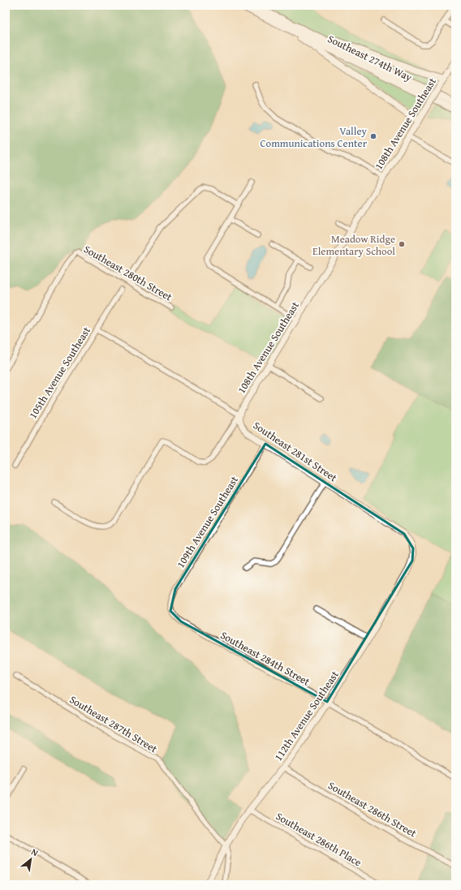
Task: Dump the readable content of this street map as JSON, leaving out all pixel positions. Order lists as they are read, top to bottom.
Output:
{
  "streets": {
    "main road": ["Southeast 274th Way"],
    "street": [
      "108th Avenue Southeast",
      "Southeast 280th Street",
      "105th Avenue Southeast",
      "Southeast 281st Street",
      "109th Avenue Southeast",
      "Southeast 284th Street",
      "112th Avenue Southeast",
      "Southeast 287th Street",
      "Southeast 286th Street",
      "Southeast 286th Place"
    ]
  },
  "crossings": [
    ["108th Avenue Southeast", "Southeast 281st Street"],
    ["Southeast 281st Street", "109th Avenue Southeast"],
    ["Southeast 281st Street", "112th Avenue Southeast"],
    ["109th Avenue Southeast", "Southeast 284th Street"],
    ["Southeast 284th Street", "112th Avenue Southeast"],
    ["112th Avenue Southeast", "Southeast 287th Street"],
    ["112th Avenue Southeast", "Southeast 286th Street"],
    ["112th Avenue Southeast", "Southeast 286th Place"]
  ],
  "places": ["Valley Communications Center", "Meadow Ridge Elementary School"],
  "north": "top right"
}
